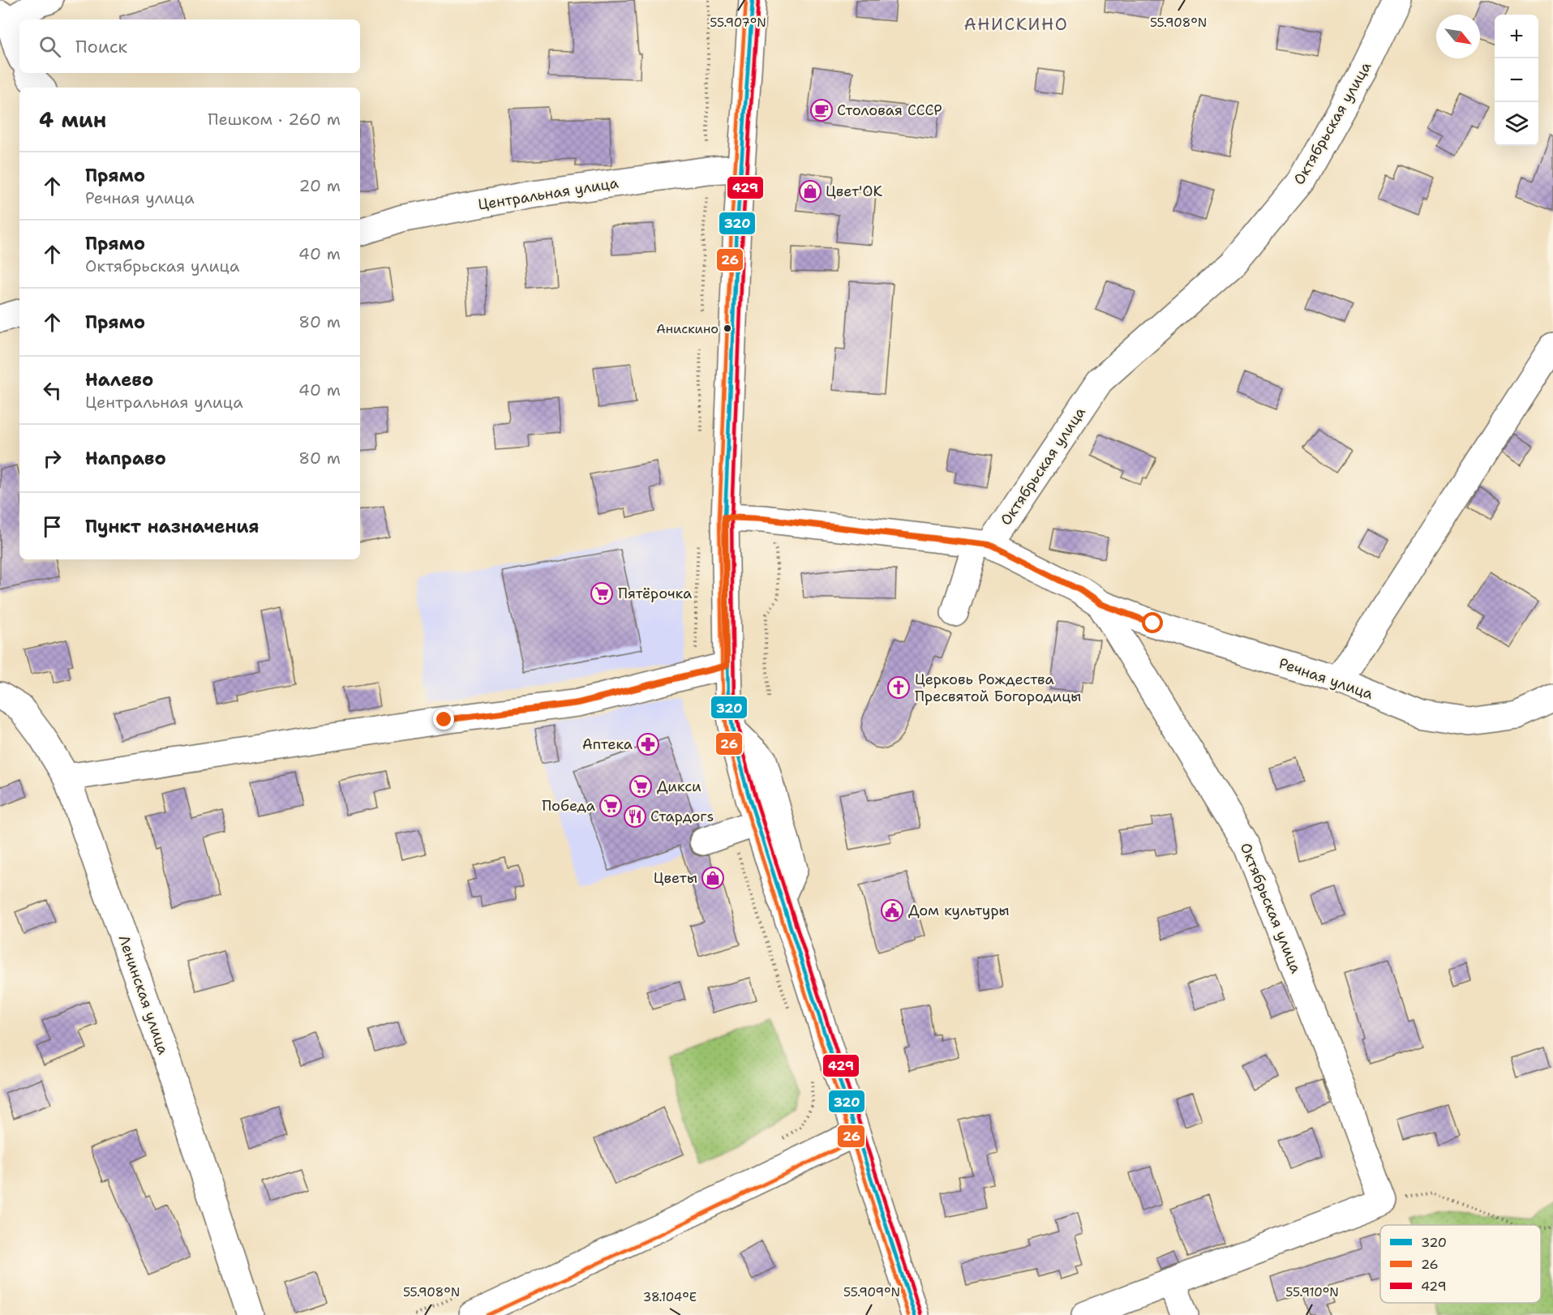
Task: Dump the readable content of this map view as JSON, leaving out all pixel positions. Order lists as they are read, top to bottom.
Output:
{
  "streets": {
    "street": [
      "Октябрьская улица",
      "Центральная улица",
      "Речная улица",
      "Ленинская улица"
    ]
  },
  "crossings": [
    ["Октябрьская улица", "Речная улица"]
  ],
  "districts": ["АНИСКИНО"],
  "places": {
    "cafe": ["Столовая СССР"],
    "shop": ["Цвет'OK", "Цветы"],
    "other": ["Анискино"],
    "supermarket": ["Пятёрочка", "Дикси", "Победа"],
    "church": ["Церковь Рождества Пресвятой Богородицы"],
    "pharmacy": ["Аптека"],
    "restaurant": ["Стардогs"],
    "public building": ["Дом культуры"]
  },
  "lines": ["transit line 320", "transit line 26", "transit line 429"],
  "legend": ["320", "26", "429"],
  "north": "bottom right",
  "page": {
    "map_buttons": ["+", "−"],
    "search": "Поиск",
    "heading": ["4 мин", "Пешком · 260 m"],
    "list": [
      ["Прямо", "Речная улица", "20 m"],
      ["Прямо", "Октябрьская улица", "40 m"],
      ["Прямо", "80 m"],
      ["Налево", "Центральная улица", "40 m"],
      ["Направо", "80 m"],
      "Пункт назначения"
    ]
  },
  "coordinates": [
    "55.907°N",
    "55.908°N",
    "55.909°N",
    "55.910°N",
    "38.104°E"
  ]
}
